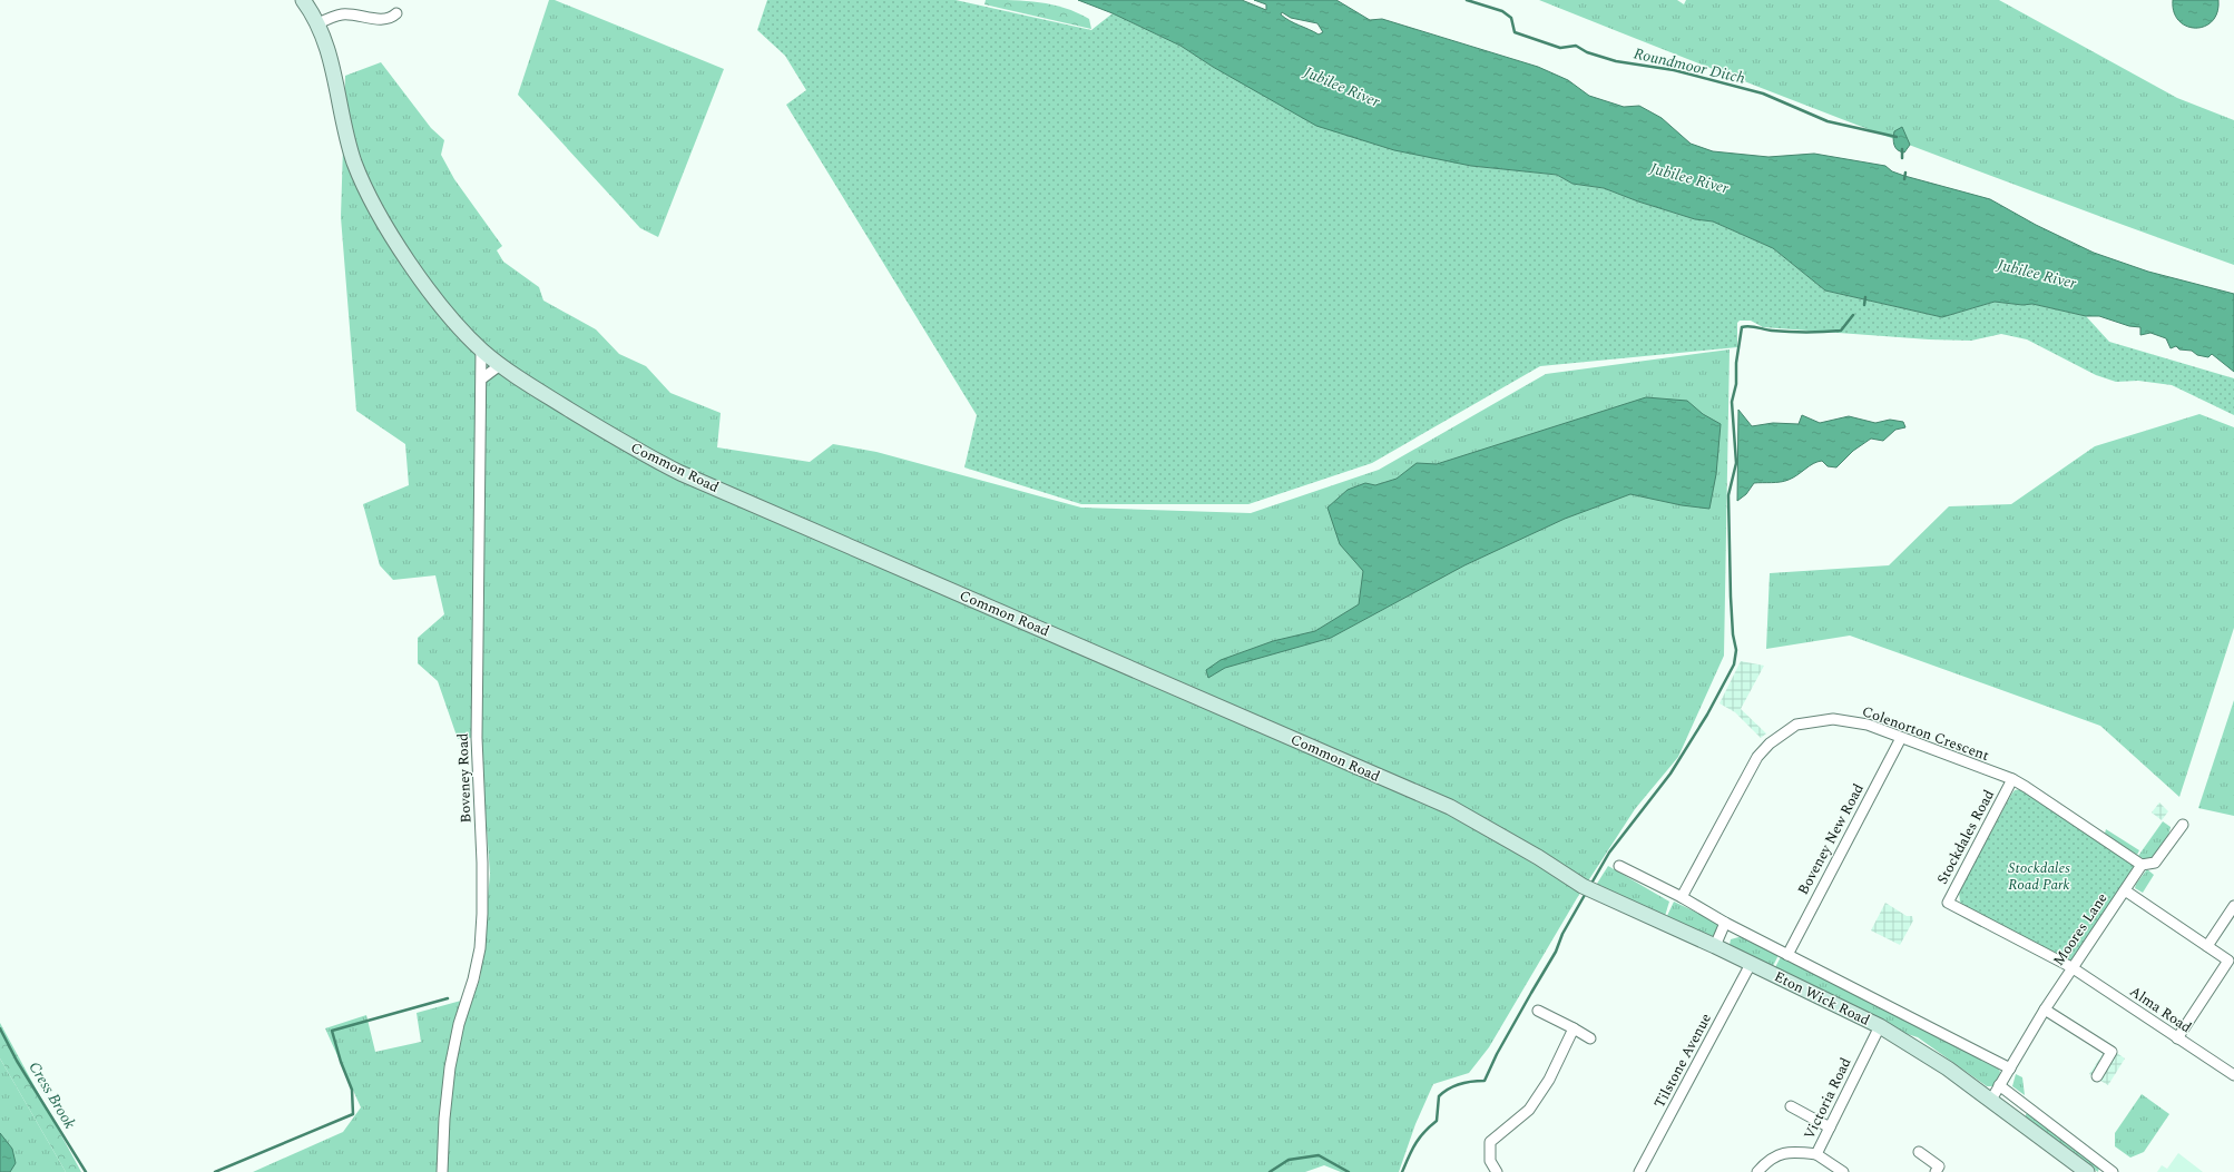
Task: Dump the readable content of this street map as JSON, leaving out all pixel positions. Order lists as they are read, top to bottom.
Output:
{
  "streets": {
    "main road": ["Common Road", "Eton Wick Road"],
    "street": [
      "Colenorton Crescent",
      "Boveney Road",
      "Stockdales Road",
      "Boveney New Road",
      "Moores Lane",
      "Alma Road",
      "Tilstone Avenue",
      "Victoria Road"
    ]
  },
  "crossings": [
    ["Common Road", "Boveney Road"],
    ["Common Road", "Eton Wick Road"],
    ["Colenorton Crescent", "Stockdales Road"],
    ["Colenorton Crescent", "Boveney New Road"],
    ["Colenorton Crescent", "Moores Lane"],
    ["Stockdales Road", "Moores Lane"],
    ["Stockdales Road", "Alma Road"],
    ["Moores Lane", "Eton Wick Road"],
    ["Moores Lane", "Alma Road"],
    ["Eton Wick Road", "Tilstone Avenue"],
    ["Eton Wick Road", "Victoria Road"]
  ],
  "water": ["Roundmoor Ditch", "Jubilee River", "Cress Brook"],
  "parks": ["Stockdales Road Park"]
}
